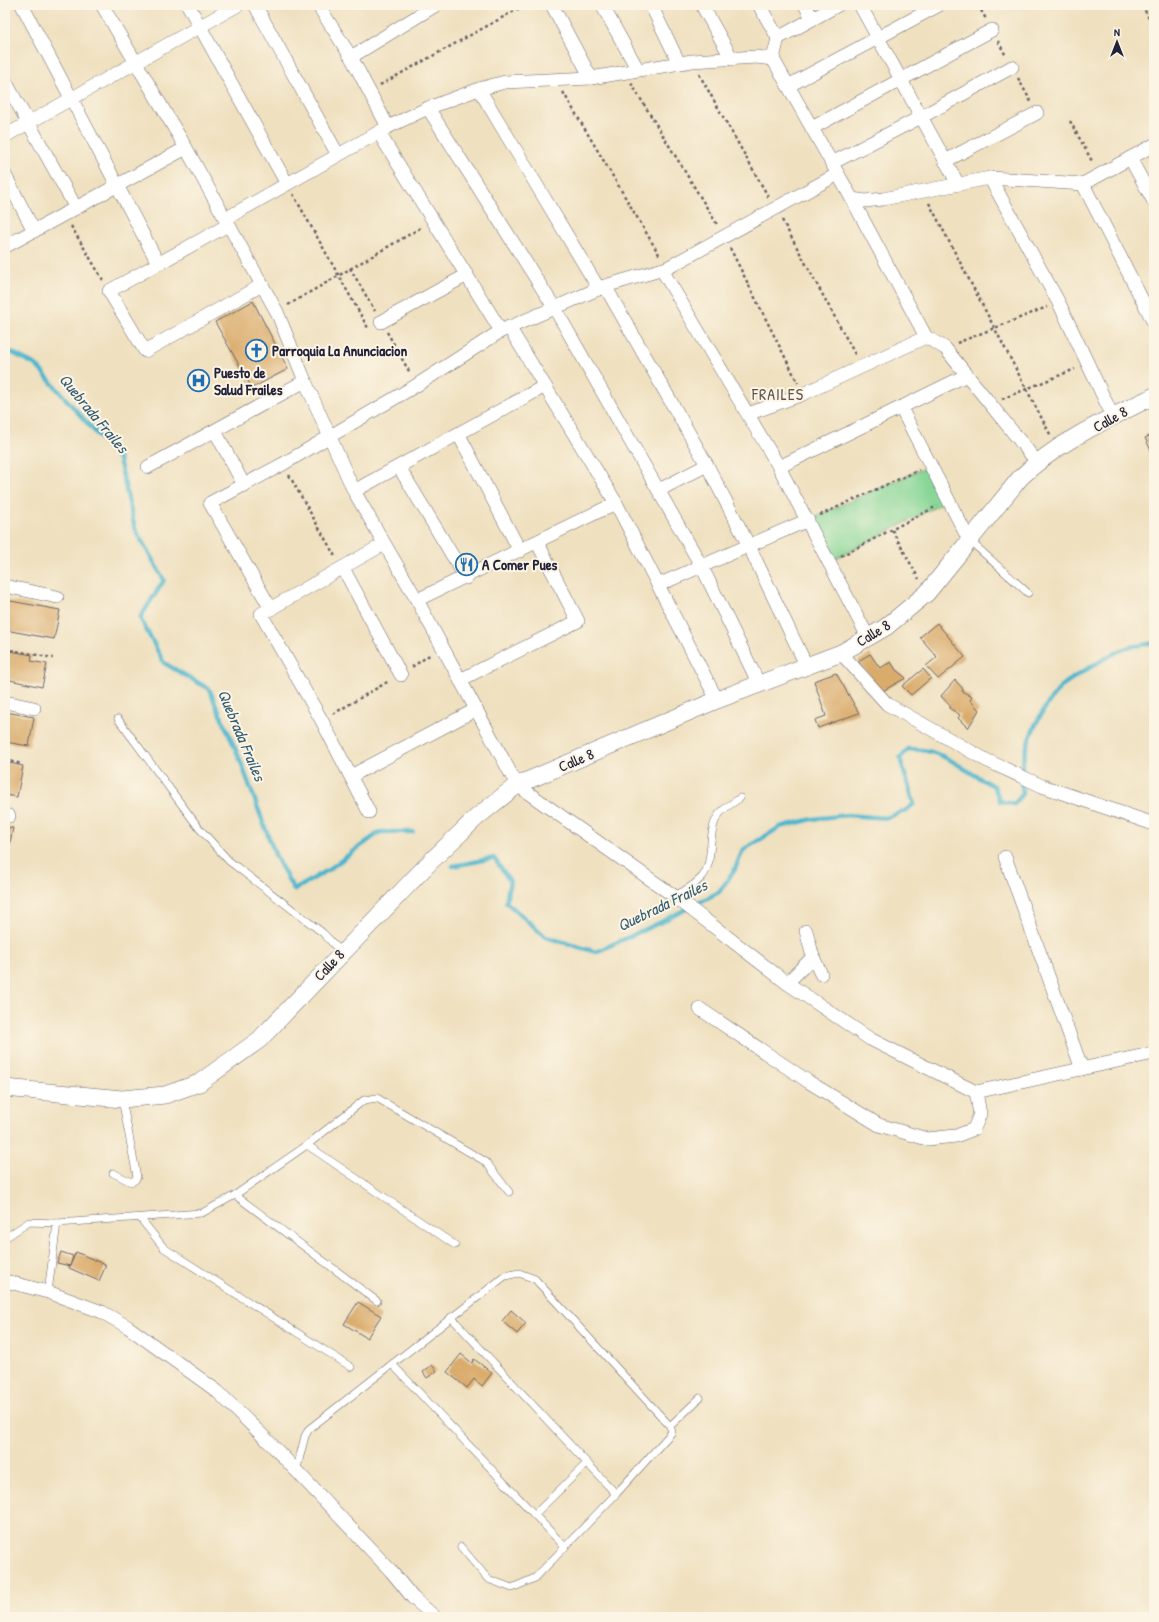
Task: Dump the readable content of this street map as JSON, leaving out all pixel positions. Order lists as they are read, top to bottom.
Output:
{
  "streets": {
    "street": ["Calle 8"]
  },
  "districts": ["FRAILES"],
  "water": ["Quebrada Frailes"],
  "places": {
    "church": ["Parroquia La Anunciacion"],
    "hospital": ["Puesto de Salud Frailes"],
    "restaurant": ["A Comer Pues"]
  },
  "north": "top"
}
